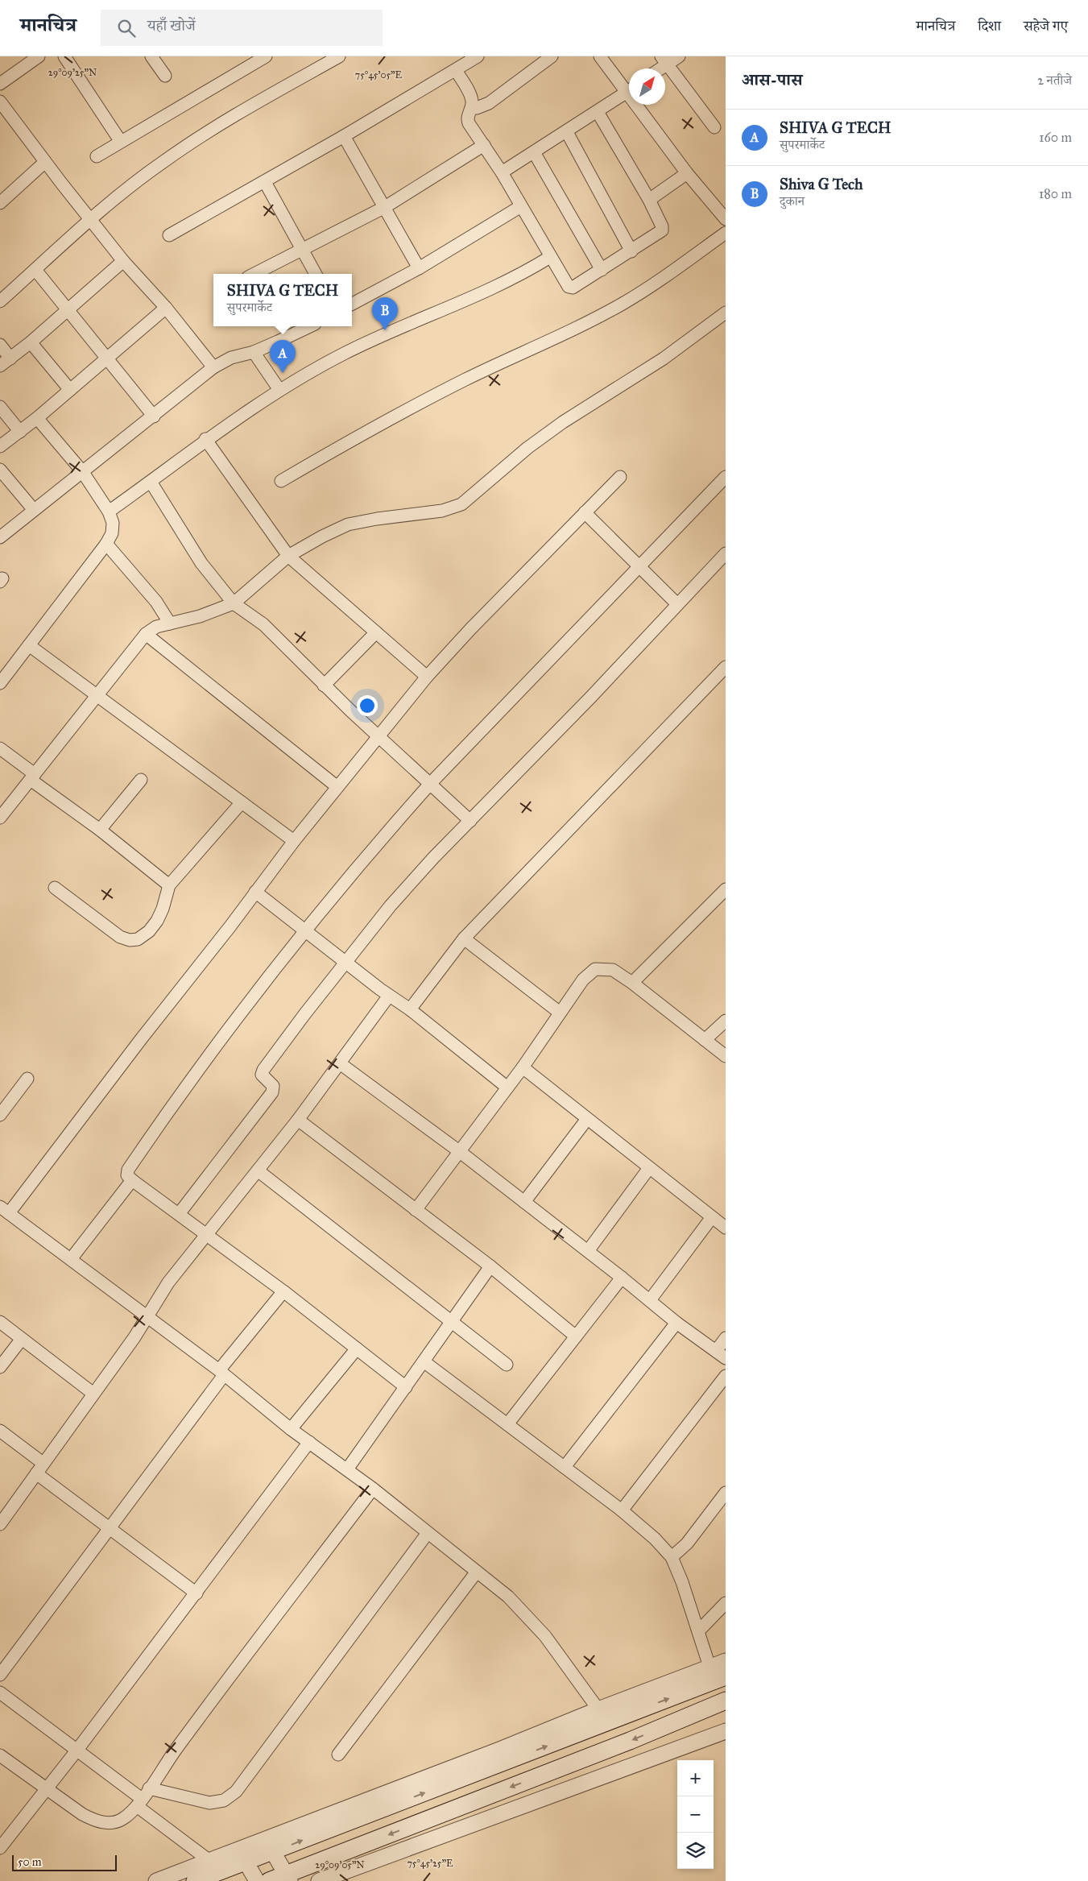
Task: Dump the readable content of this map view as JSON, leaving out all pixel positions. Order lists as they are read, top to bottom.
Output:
{
  "scale_bar": "50 m",
  "north": "top right",
  "page": {
    "header": "मानचित्र",
    "search": "यहाँ खोजें",
    "nav": ["मानचित्र", "दिशा", "सहेजे गए"],
    "heading": ["आस-पास", "2 नतीजे"],
    "list": [
      {
        "mark": "A",
        "name": "SHIVA G TECH",
        "note": "सुपरमार्केट",
        "value": "160 m"
      },
      {
        "mark": "B",
        "name": "Shiva G Tech",
        "note": "दुकान",
        "value": "180 m"
      }
    ],
    "popup": ["SHIVA G TECH", "सुपरमार्केट"],
    "pins": ["B", "A"],
    "map_buttons": ["+", "−"],
    "scale": "50 m"
  },
  "coordinates": [
    "29°09'25\"N",
    "75°45'05\"E",
    "75°45'25\"E",
    "29°09'05\"N"
  ]
}
